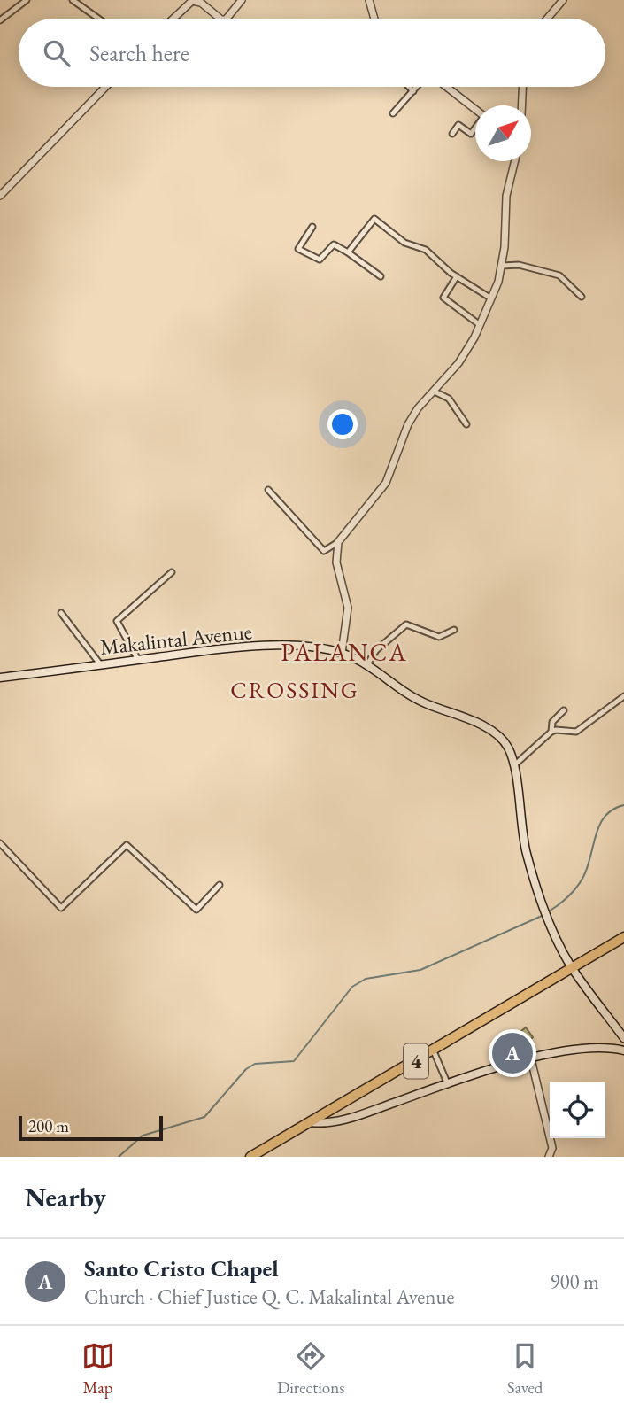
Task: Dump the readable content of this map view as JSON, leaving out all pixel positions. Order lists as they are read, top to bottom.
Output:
{
  "streets": {
    "highway": ["4"],
    "main road": ["Makalintal Avenue"]
  },
  "crossings": [
    ["Makalintal Avenue", "4"]
  ],
  "districts": ["PALANCA", "CROSSING"],
  "scale_bar": "200 m",
  "north": "top right",
  "page": {
    "search": "Search here",
    "pins": "A",
    "scale": "200 m",
    "heading": "Nearby",
    "list": [
      {
        "mark": "A",
        "name": "Santo Cristo Chapel",
        "note": "Church · Chief Justice Q. C. Makalintal Avenue",
        "value": "900 m"
      }
    ],
    "nav": ["Map", "Directions", "Saved"]
  }
}
